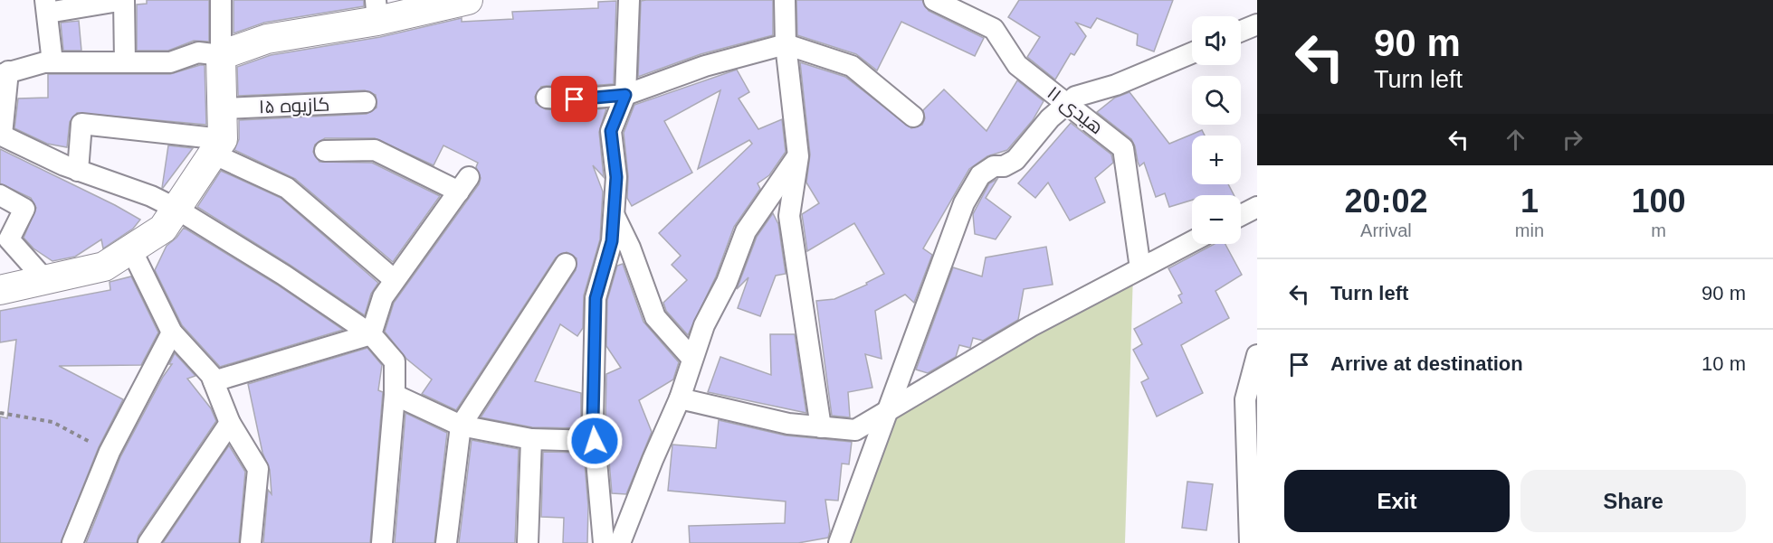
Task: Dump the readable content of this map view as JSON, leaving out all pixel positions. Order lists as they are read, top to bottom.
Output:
{
  "streets": {
    "street": ["کازیوه ۱۵", "هیدی ۱۱"]
  },
  "page": {
    "turn": ["90 m", "Turn left"],
    "map_buttons": ["+", "−"],
    "eta": [
      "20:02",
      "Arrival",
      "1",
      "min",
      "100",
      "m"
    ],
    "list": [
      {
        "name": "Turn left",
        "value": "90 m"
      },
      {
        "name": "Arrive at destination",
        "value": "10 m"
      }
    ],
    "buttons": ["Exit", "Share"]
  }
}
